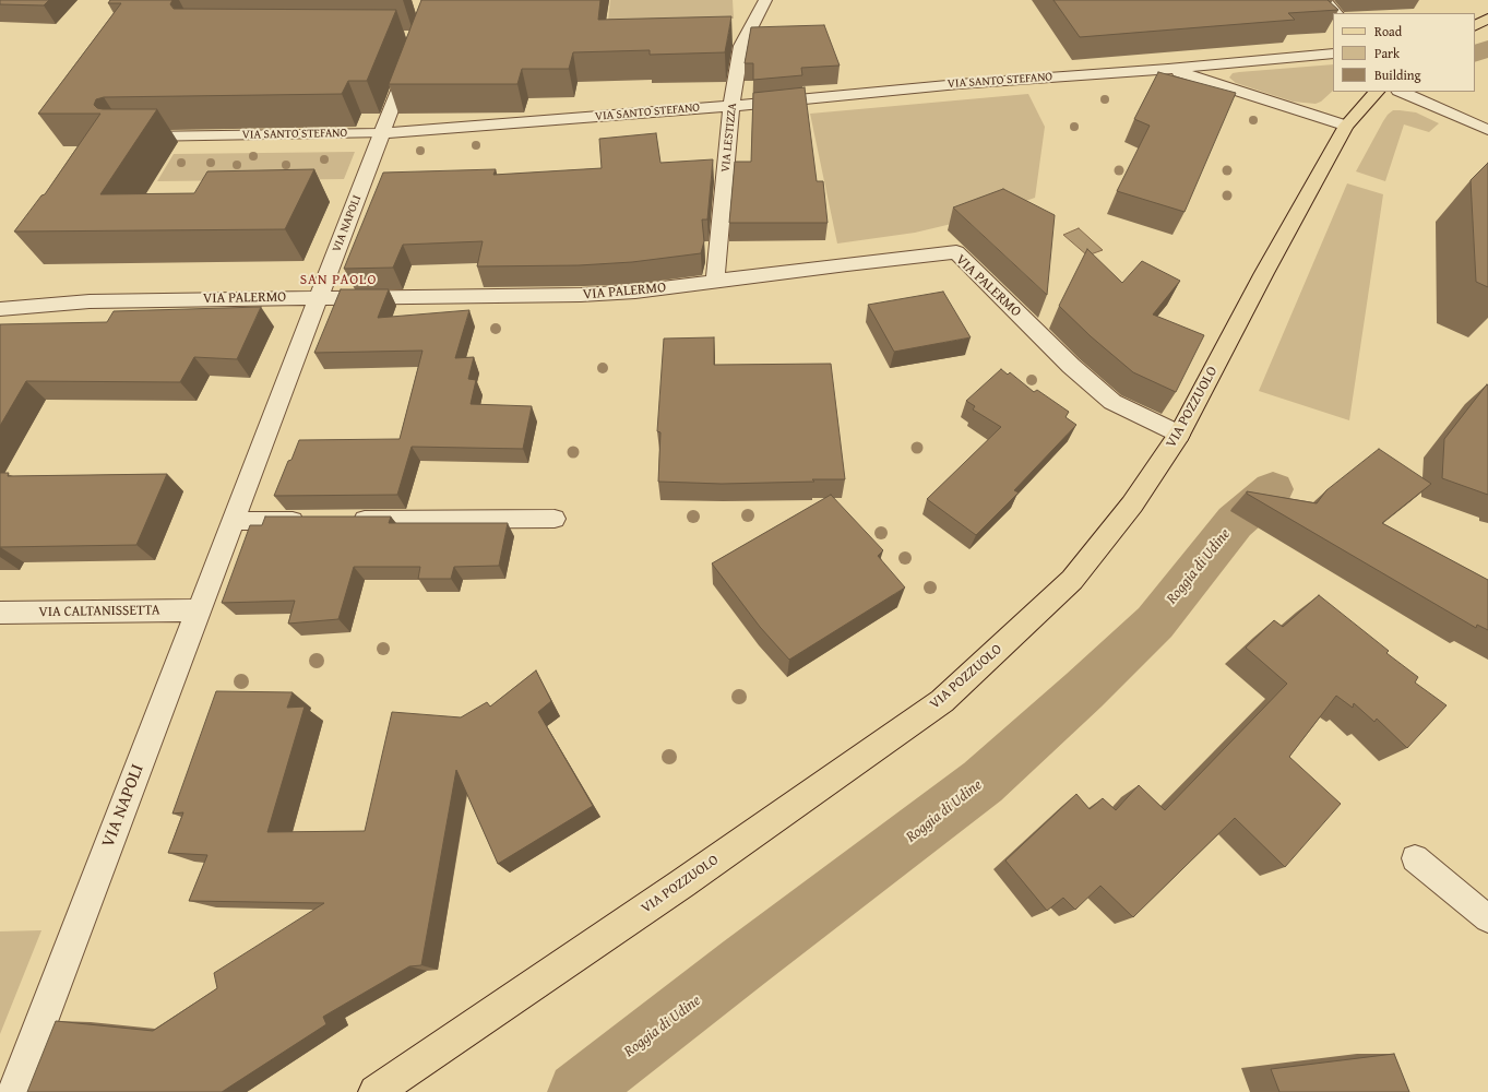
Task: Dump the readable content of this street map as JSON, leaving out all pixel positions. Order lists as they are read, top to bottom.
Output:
{
  "streets": {
    "main road": ["VIA POZZUOLO"],
    "street": [
      "VIA SANTO STEFANO",
      "VIA LESTIZZA",
      "VIA NAPOLI",
      "VIA PALERMO",
      "VIA CALTANISSETTA"
    ]
  },
  "crossings": [
    ["VIA SANTO STEFANO", "VIA LESTIZZA"],
    ["VIA SANTO STEFANO", "VIA NAPOLI"],
    ["VIA SANTO STEFANO", "VIA POZZUOLO"],
    ["VIA LESTIZZA", "VIA PALERMO"],
    ["VIA NAPOLI", "VIA PALERMO"],
    ["VIA NAPOLI", "VIA CALTANISSETTA"],
    ["VIA PALERMO", "VIA POZZUOLO"]
  ],
  "districts": ["SAN PAOLO"],
  "water": ["Roggia di Udine"],
  "legend": ["Road", "Park", "Building"]
}
